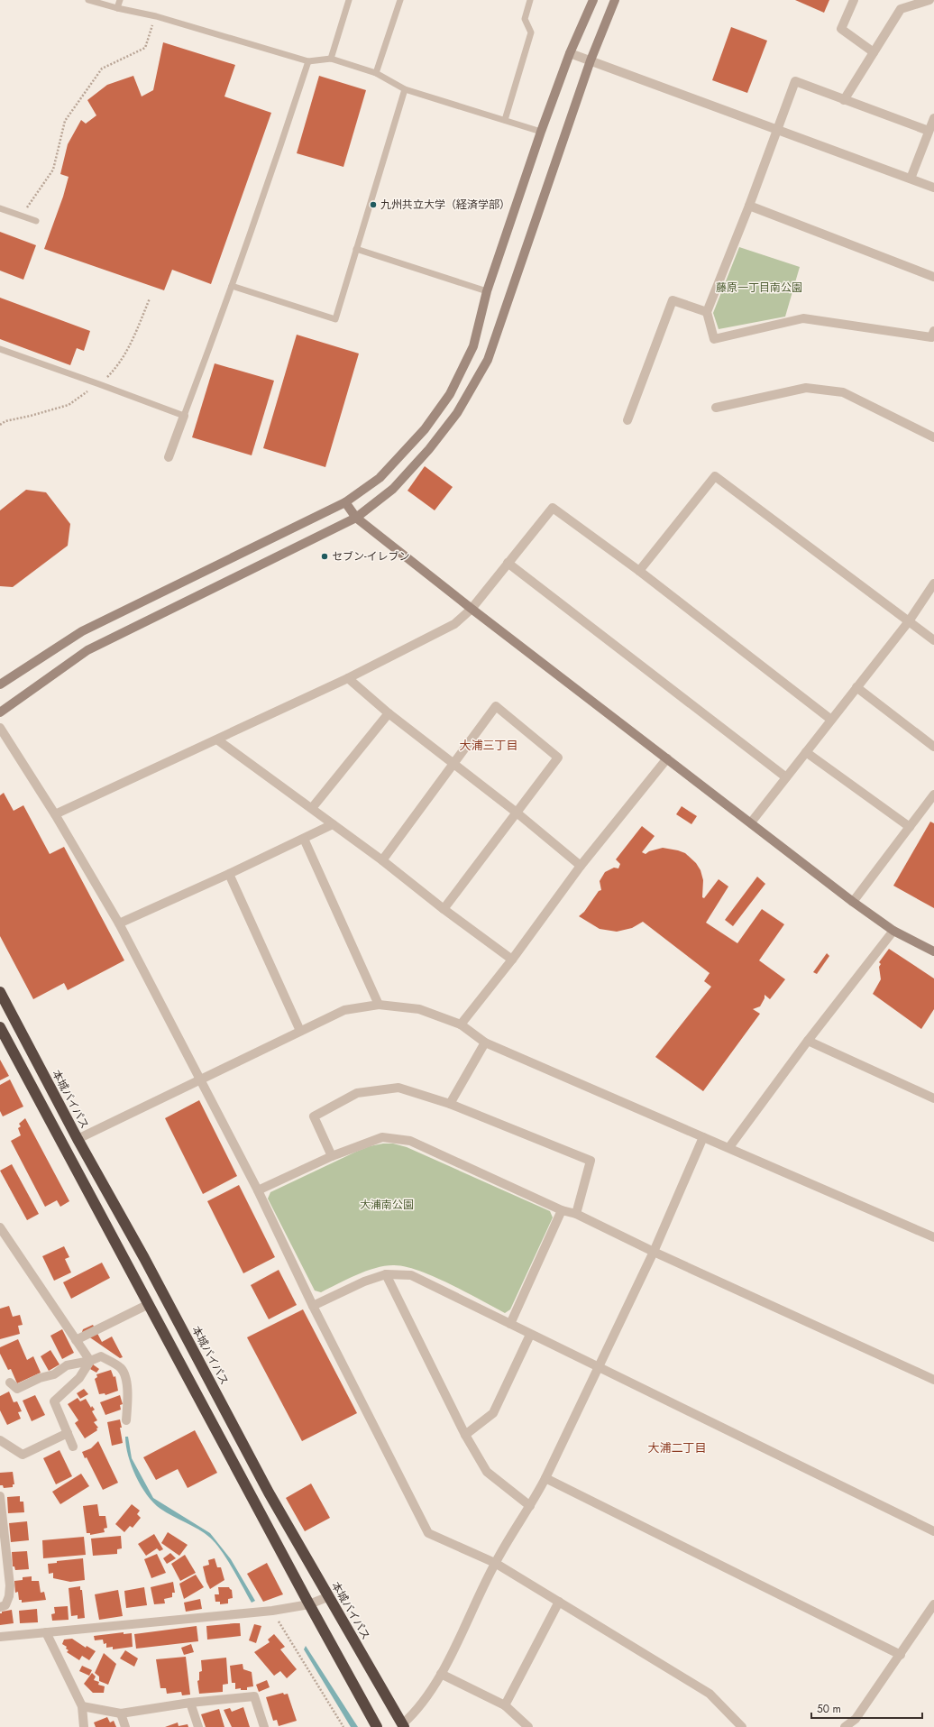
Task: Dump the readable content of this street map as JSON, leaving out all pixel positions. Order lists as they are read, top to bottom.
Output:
{
  "streets": {
    "highway": ["本城バイパス"]
  },
  "districts": ["大浦三丁目", "大浦二丁目"],
  "parks": ["藤原一丁目南公園", "大浦南公園"],
  "places": ["九州共立大学（経済学部）", "セブン-イレブン"],
  "scale_bar": "50 m"
}
